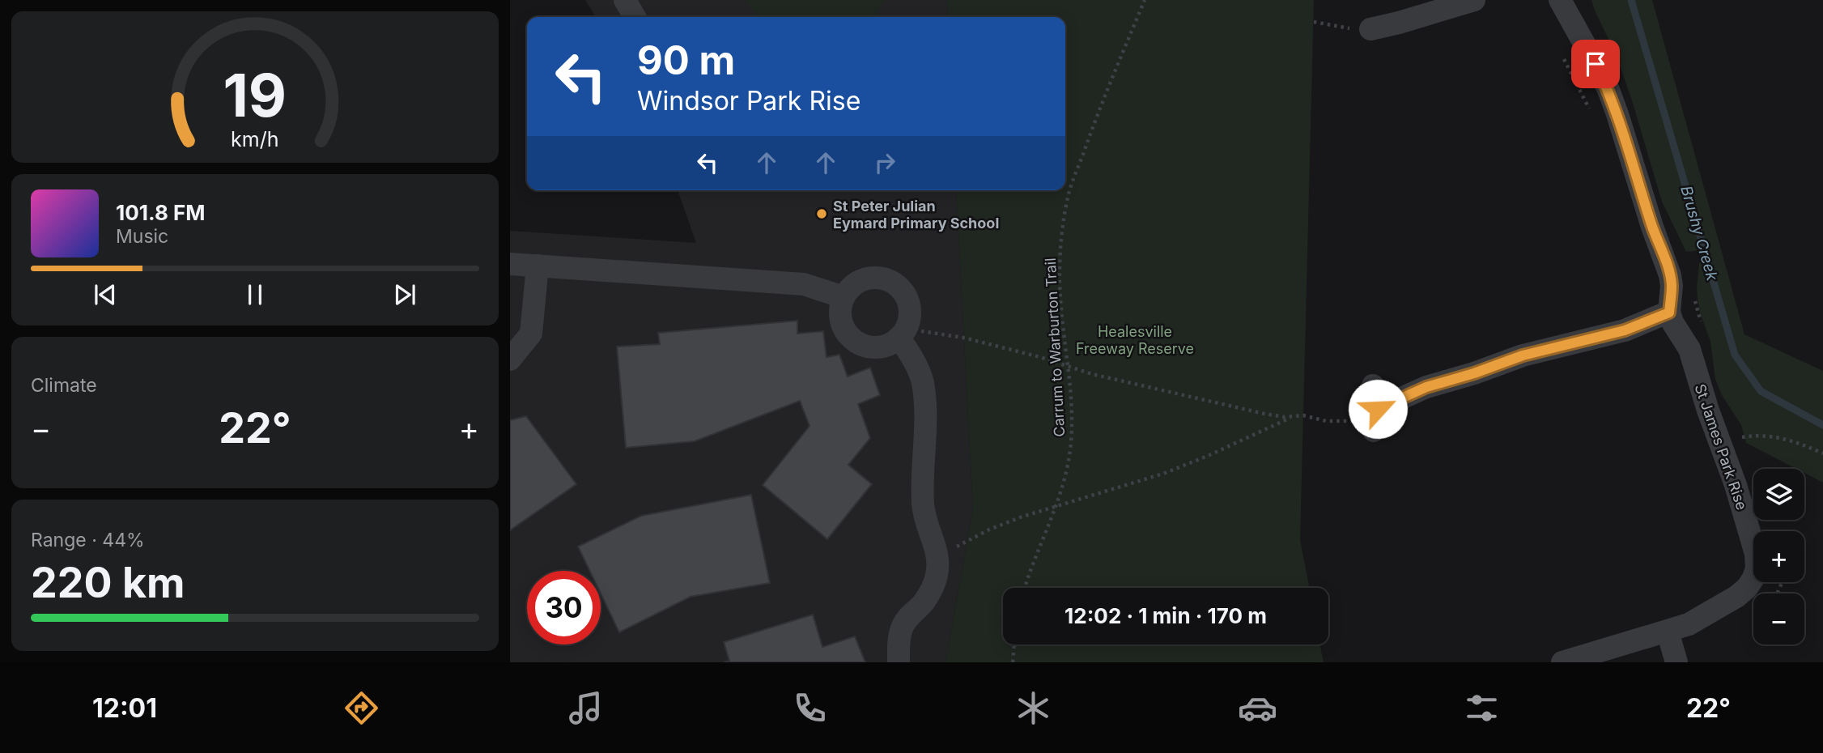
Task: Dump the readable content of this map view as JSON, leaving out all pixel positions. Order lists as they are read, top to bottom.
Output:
{
  "streets": {
    "street": ["St James Park Rise"],
    "path": ["Carrum to Warburton Trail"]
  },
  "water": ["Brushy Creek"],
  "parks": ["Healesville Freeway Reserve"],
  "places": ["St Peter Julian Eymard Primary School"],
  "page": {
    "turn": ["90 m", "Windsor Park Rise"],
    "song": ["101.8 FM", "Music"],
    "tile": [
      "Climate",
      ["Range · 44%", "220 km"]
    ],
    "heat": ["−", "22°", "+"],
    "map_buttons": ["+", "−"],
    "limit": "30",
    "trip": "12:02 · 1 min · 170 m",
    "tabs": ["12:01", "22°"],
    "gauge": ["19", "km/h"]
  }
}
